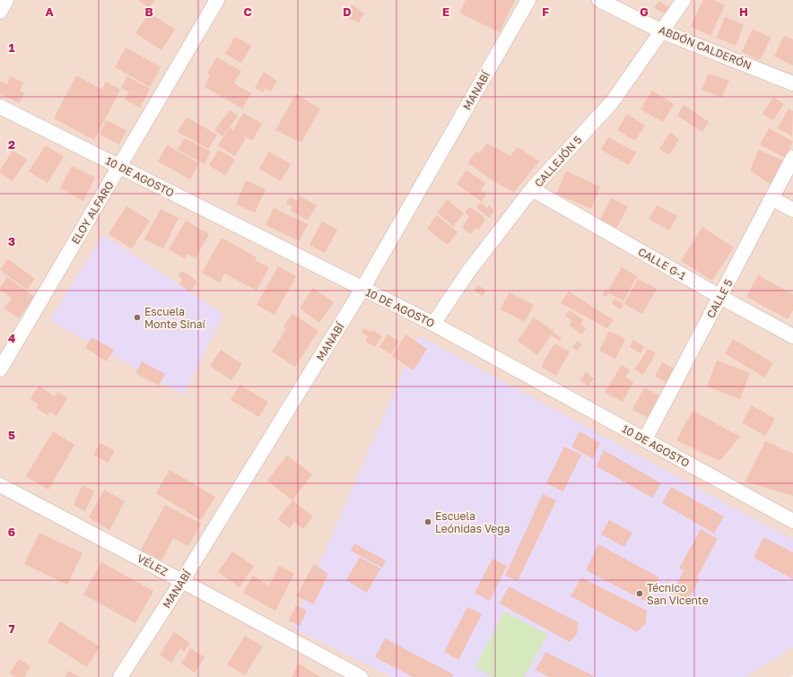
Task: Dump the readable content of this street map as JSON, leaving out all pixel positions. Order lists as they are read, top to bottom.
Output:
{
  "streets": {
    "street": [
      "ABDÓN CALDERÓN",
      "MANABÍ",
      "CALLEJÓN 5",
      "10 DE AGOSTO",
      "ELOY ALFARO",
      "CALLE G-1",
      "CALLE 5",
      "VÉLEZ"
    ]
  },
  "crossings": [
    ["ABDÓN CALDERÓN", "CALLEJÓN 5"],
    ["MANABÍ", "10 DE AGOSTO"],
    ["MANABÍ", "VÉLEZ"],
    ["CALLEJÓN 5", "10 DE AGOSTO"],
    ["CALLEJÓN 5", "CALLE G-1"],
    ["10 DE AGOSTO", "ELOY ALFARO"],
    ["10 DE AGOSTO", "CALLE 5"],
    ["CALLE G-1", "CALLE 5"]
  ],
  "places": ["Escuela Monte Sinaí", "Escuela Leónidas Vega", "Técnico San Vicente"],
  "grid": {
    "columns": [
      "A",
      "B",
      "C",
      "D",
      "E",
      "F",
      "G",
      "H"
    ],
    "rows": [
      "1",
      "2",
      "3",
      "4",
      "5",
      "6",
      "7"
    ]
  }
}
